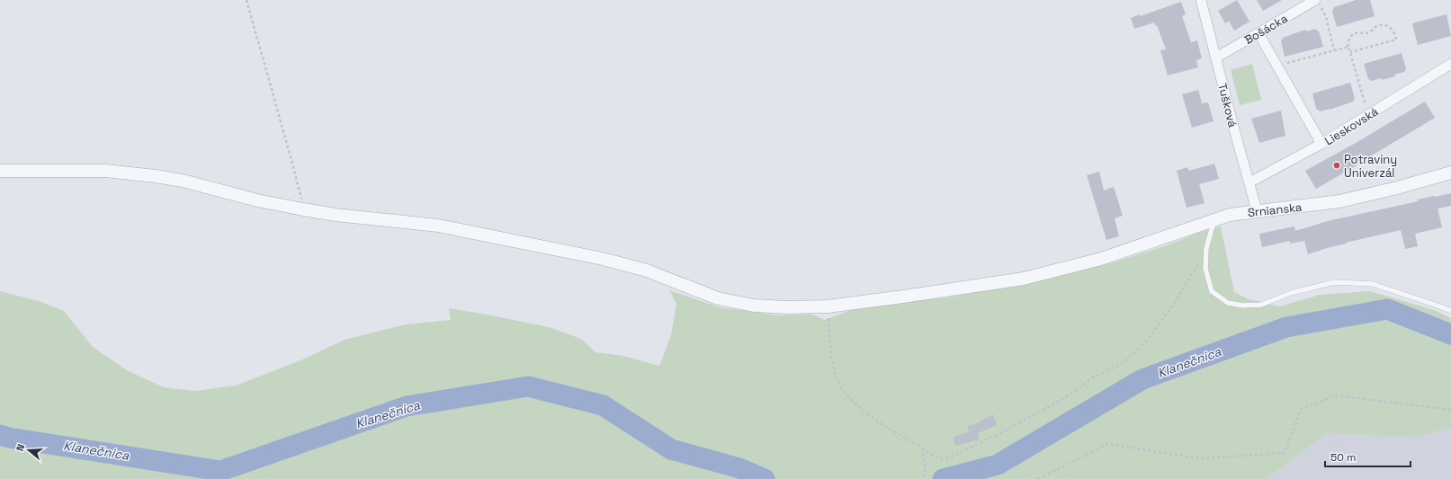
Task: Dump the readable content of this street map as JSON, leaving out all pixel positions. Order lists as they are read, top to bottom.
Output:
{
  "streets": {
    "street": [
      "Bošácka",
      "Tušková",
      "Lieskovská",
      "Srnianska"
    ]
  },
  "crossings": [
    ["Bošácka", "Tušková"],
    ["Tušková", "Lieskovská"],
    ["Tušková", "Srnianska"]
  ],
  "water": ["Klanečnica"],
  "places": ["Potraviny Univerzál"],
  "scale_bar": "50 m",
  "north": "left"
}
